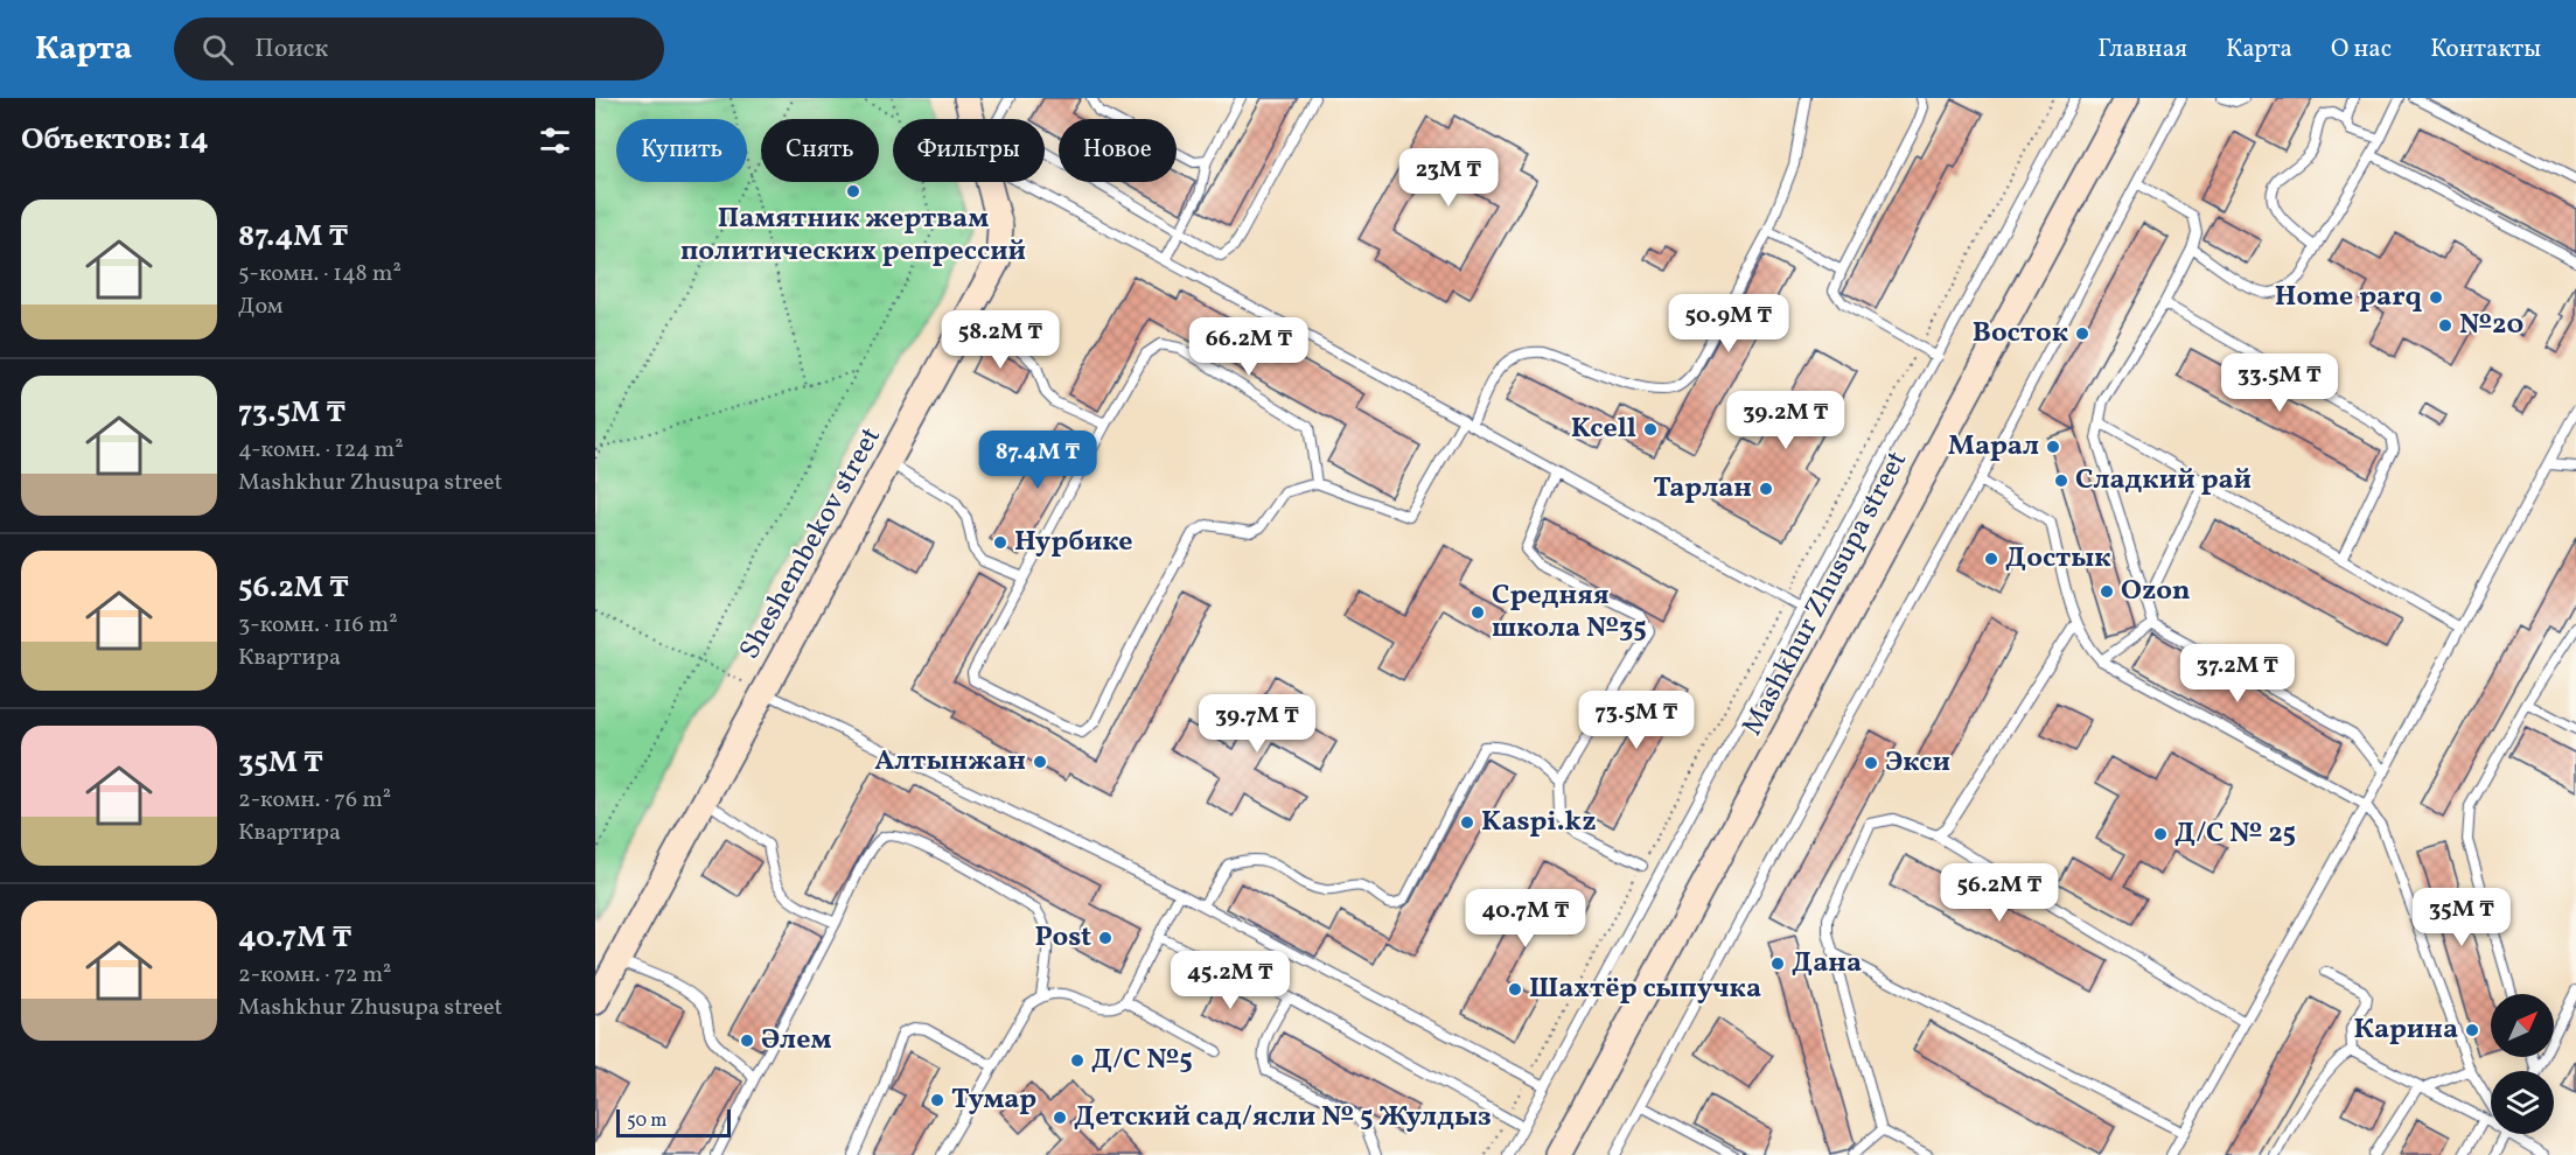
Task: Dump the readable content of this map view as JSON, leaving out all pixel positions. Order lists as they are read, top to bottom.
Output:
{
  "streets": {
    "main road": ["Sheshembekov street", "Mashkhur Zhusupa street"]
  },
  "places": [
    "Памятник жертвам политических репрессий",
    "Home parq",
    "№20",
    "Восток",
    "Kcell",
    "Марал",
    "Сладкий рай",
    "Тарлан",
    "Нурбике",
    "Достык",
    "Ozon",
    "Средняя школа №35",
    "Алтынжан",
    "Экси",
    "Kaspi.kz",
    "Д/С № 25",
    "Post",
    "Дана",
    "Шахтёр сыпучка",
    "Карина",
    "Әлем",
    "Д/С №5",
    "Тумар",
    "Детский сад/ясли № 5 Жулдыз"
  ],
  "scale_bar": "50 m",
  "north": "top right",
  "page": {
    "header": "Карта",
    "search": "Поиск",
    "nav": [
      "Главная",
      "Карта",
      "О нас",
      "Контакты"
    ],
    "heading": "Объектов: 14",
    "chip": [
      "Купить",
      "Снять",
      "Фильтры",
      "Новое"
    ],
    "price": [
      "23M ₸",
      "50.9M ₸",
      "58.2M ₸",
      "66.2M ₸",
      "33.5M ₸",
      "39.2M ₸",
      "87.4M ₸",
      "37.2M ₸",
      "73.5M ₸",
      "39.7M ₸",
      "56.2M ₸",
      "35M ₸",
      "40.7M ₸",
      "45.2M ₸"
    ],
    "list": [
      {
        "name": "87.4M ₸",
        "note": "5-комн. · 148 m² · Дом"
      },
      {
        "name": "73.5M ₸",
        "note": "4-комн. · 124 m² · Mashkhur Zhusupa street"
      },
      {
        "name": "56.2M ₸",
        "note": "3-комн. · 116 m² · Квартира"
      },
      {
        "name": "35M ₸",
        "note": "2-комн. · 76 m² · Квартира"
      },
      {
        "name": "40.7M ₸",
        "note": "2-комн. · 72 m² · Mashkhur Zhusupa street"
      }
    ],
    "scale": "50 m"
  }
}
